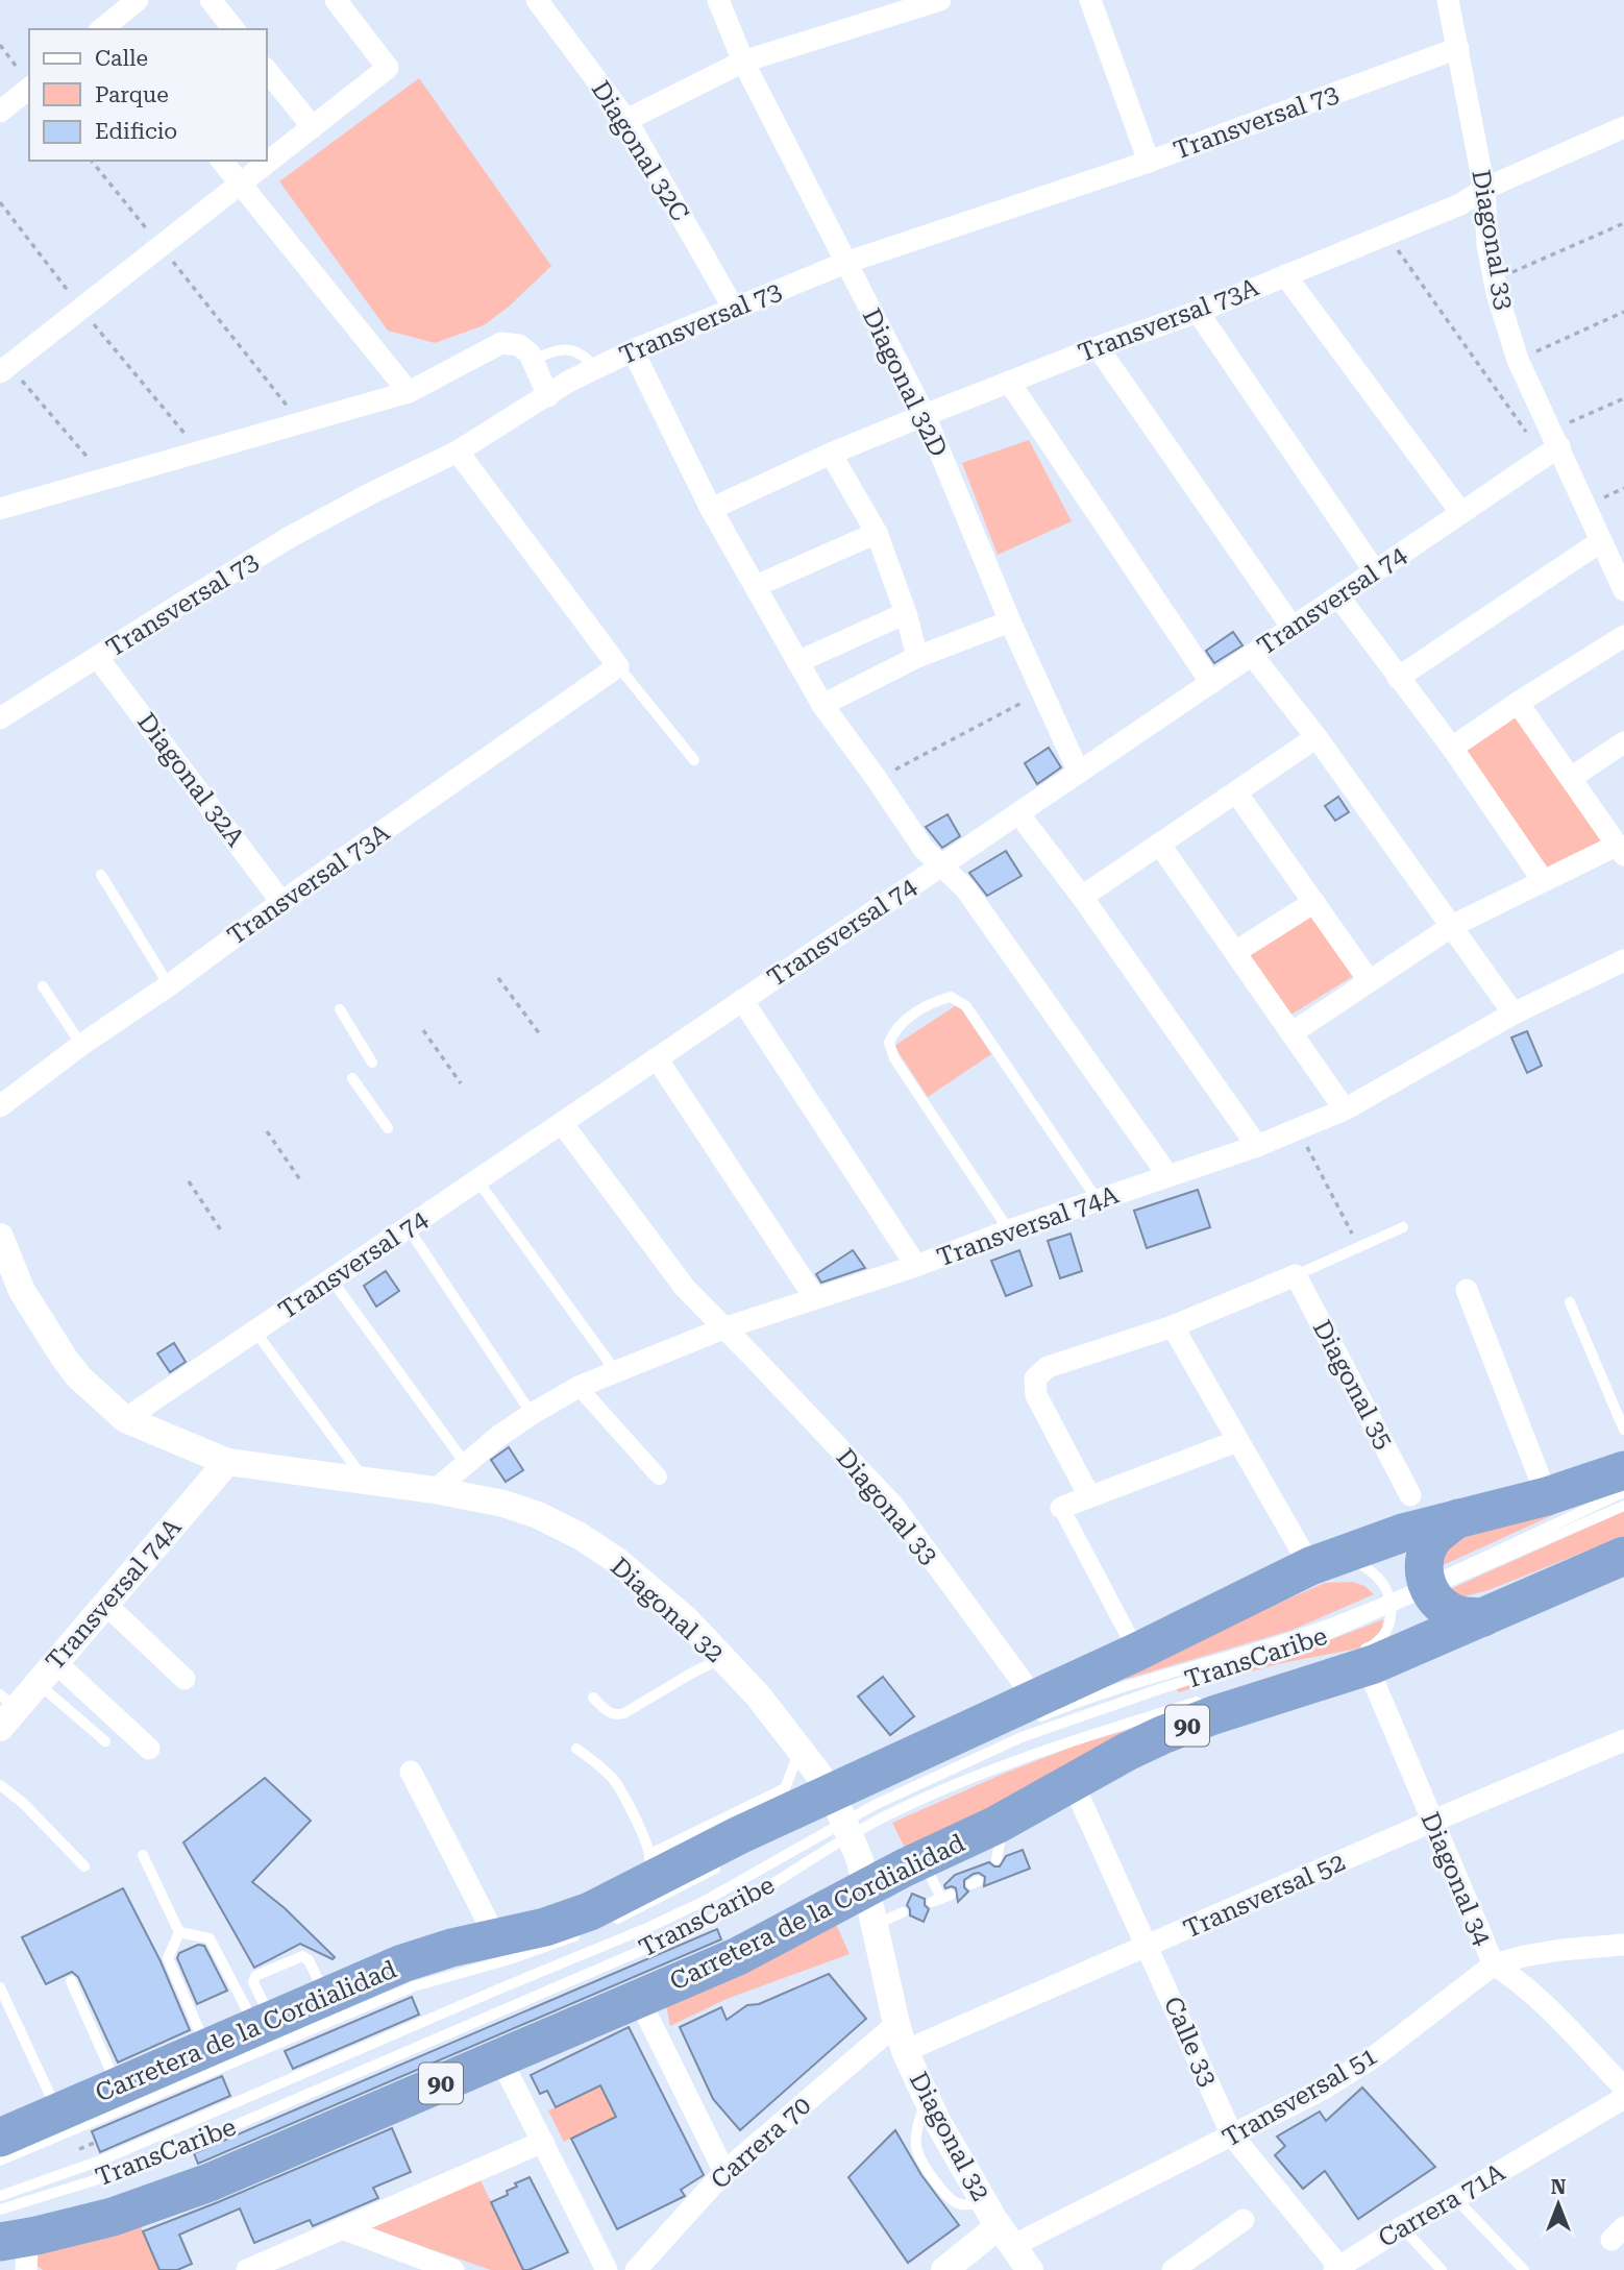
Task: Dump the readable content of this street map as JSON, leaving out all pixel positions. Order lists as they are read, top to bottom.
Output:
{
  "streets": {
    "highway": ["90", "Carretera de la Cordialidad"],
    "street": [
      "Transversal 73",
      "Diagonal 32C",
      "Diagonal 33",
      "Transversal 73A",
      "Diagonal 32D",
      "Transversal 74",
      "Diagonal 32A",
      "Transversal 74A",
      "Diagonal 35",
      "Diagonal 32",
      "Diagonal 34",
      "Transversal 52",
      "Calle 33",
      "Transversal 51",
      "Carrera 70",
      "Carrera 71A"
    ],
    "lane": ["TransCaribe"]
  },
  "crossings": [
    ["Transversal 73", "Diagonal 32C"],
    ["Transversal 73", "Diagonal 33"],
    ["Transversal 73", "Diagonal 32D"],
    ["Transversal 73", "Diagonal 32A"],
    ["Diagonal 33", "Transversal 73A"],
    ["Diagonal 33", "Transversal 74"],
    ["Diagonal 33", "Transversal 74A"],
    ["Diagonal 33", "TransCaribe"],
    ["Diagonal 33", "Carretera de la Cordialidad"],
    ["Transversal 73A", "Diagonal 32D"],
    ["Transversal 73A", "Diagonal 32A"],
    ["Diagonal 32D", "Transversal 74"],
    ["Transversal 74", "Diagonal 32"],
    ["Transversal 74A", "Diagonal 32"],
    ["Diagonal 32", "TransCaribe"],
    ["Diagonal 32", "Transversal 52"],
    ["Diagonal 32", "Carretera de la Cordialidad"],
    ["Diagonal 32", "Transversal 51"],
    ["Diagonal 32", "Carrera 70"],
    ["TransCaribe", "Diagonal 34"],
    ["TransCaribe", "Carretera de la Cordialidad"],
    ["Diagonal 34", "Transversal 52"],
    ["Diagonal 34", "Carretera de la Cordialidad"],
    ["Diagonal 34", "Transversal 51"],
    ["Transversal 52", "Calle 33"],
    ["Calle 33", "Transversal 51"],
    ["Calle 33", "Carrera 71A"]
  ],
  "legend": ["Calle", "Parque", "Edificio"],
  "north": "top"
}
